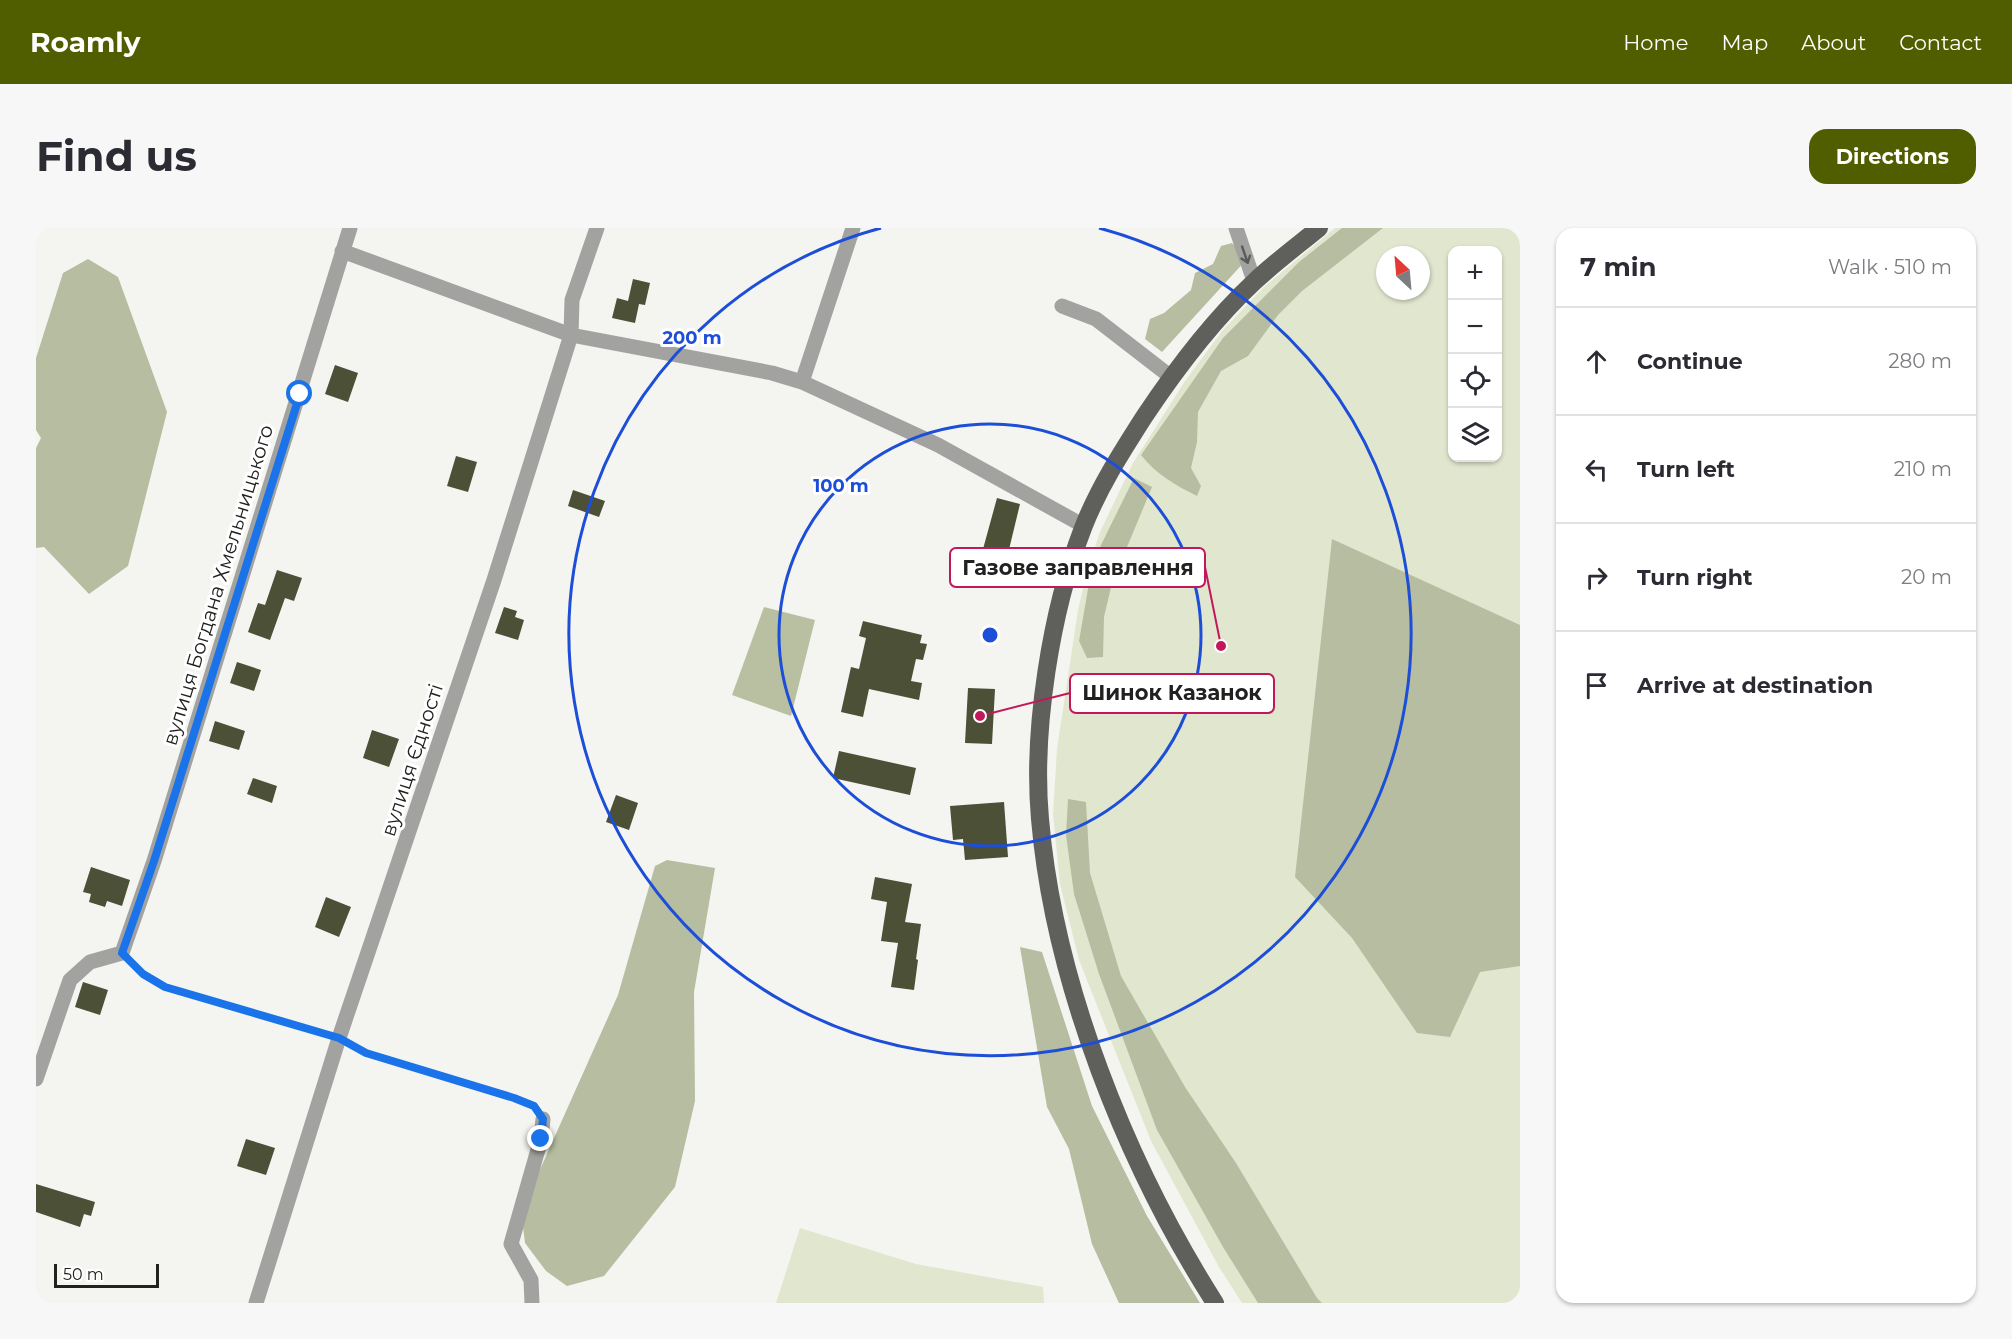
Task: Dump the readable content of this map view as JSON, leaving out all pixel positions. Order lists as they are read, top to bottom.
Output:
{
  "streets": {
    "street": ["вулиця Богдана Хмельницького", "вулиця Єдності"]
  },
  "places": ["Газове заправлення", "Шинок Казанок"],
  "scale_bar": "50 m",
  "north": "top left",
  "page": {
    "header": "Roamly",
    "nav": [
      "Home",
      "Map",
      "About",
      "Contact"
    ],
    "buttons": "Directions",
    "title": "Find us",
    "heading": ["7 min", "Walk · 510 m"],
    "map_buttons": ["+", "−"],
    "list": [
      ["Continue", "280 m"],
      ["Turn left", "210 m"],
      ["Turn right", "20 m"],
      "Arrive at destination"
    ],
    "scale": "50 m"
  },
  "rings": ["200 m", "100 m"]
}
